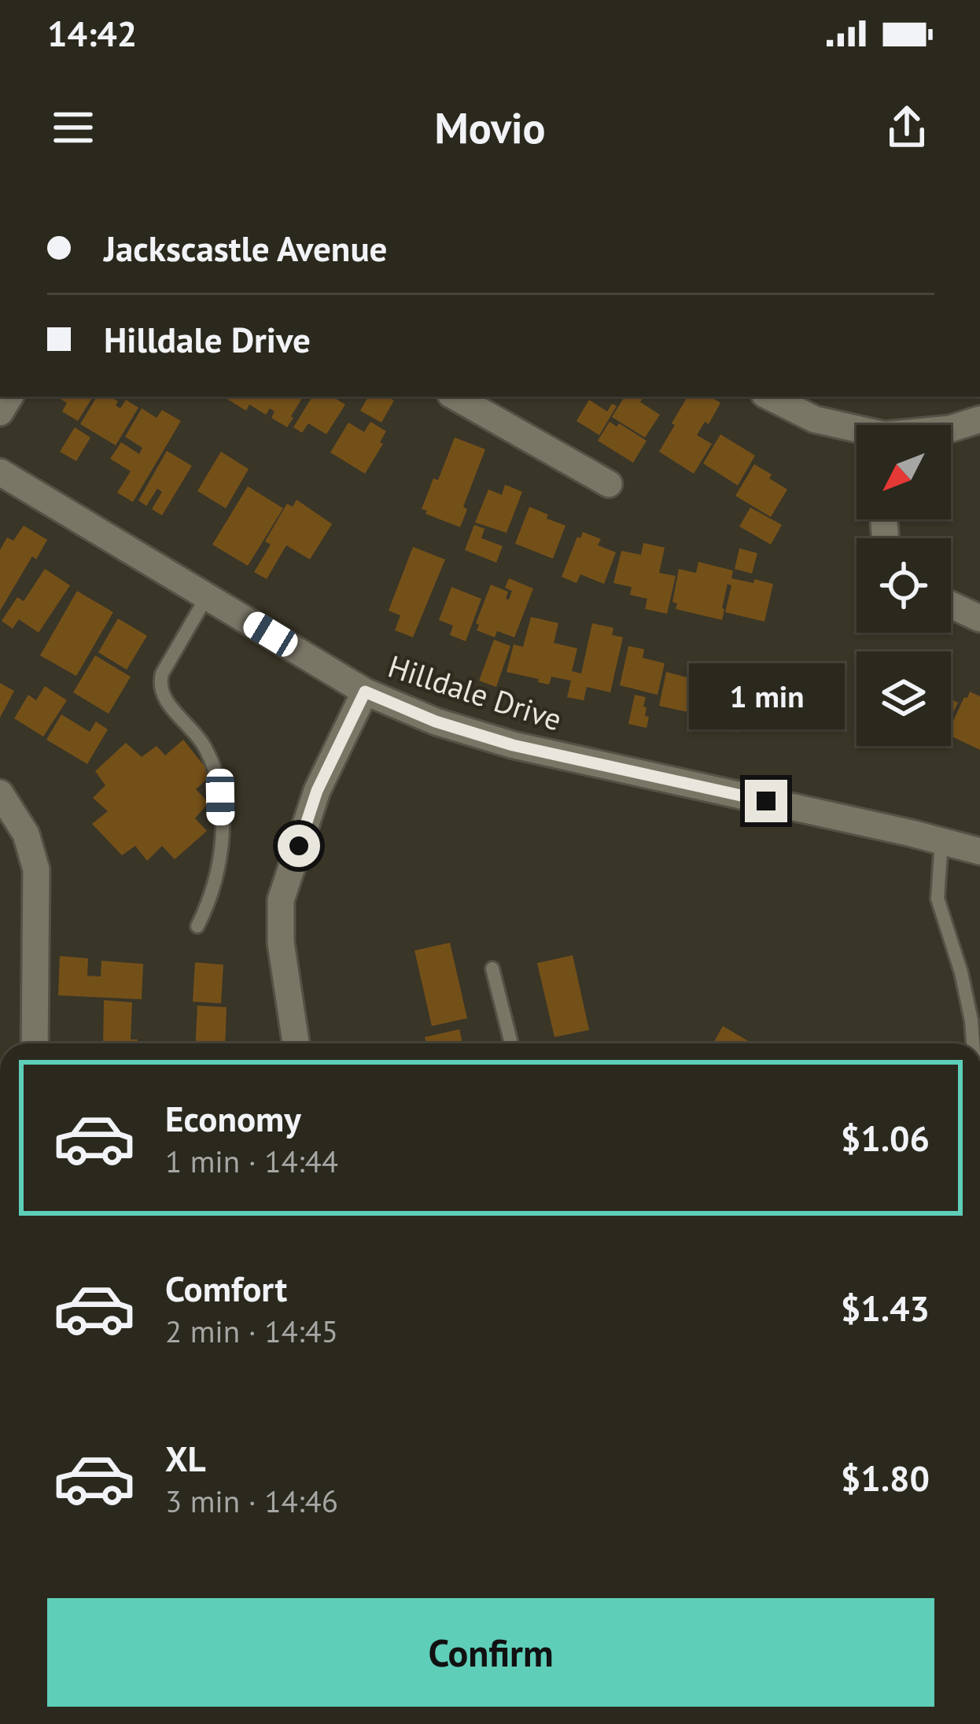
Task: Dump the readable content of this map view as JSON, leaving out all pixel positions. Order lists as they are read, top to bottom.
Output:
{
  "streets": {
    "street": ["Hilldale Drive"]
  },
  "north": "bottom left",
  "page": {
    "status": "14:42",
    "header": "Movio",
    "banner": ["Jackscastle Avenue", "Hilldale Drive"],
    "bubble": "1 min",
    "list": [
      {
        "name": "Economy",
        "note": "1 min · 14:44",
        "value": "$1.06"
      },
      {
        "name": "Comfort",
        "note": "2 min · 14:45",
        "value": "$1.43"
      },
      {
        "name": "XL",
        "note": "3 min · 14:46",
        "value": "$1.80"
      }
    ],
    "buttons": "Confirm"
  }
}
